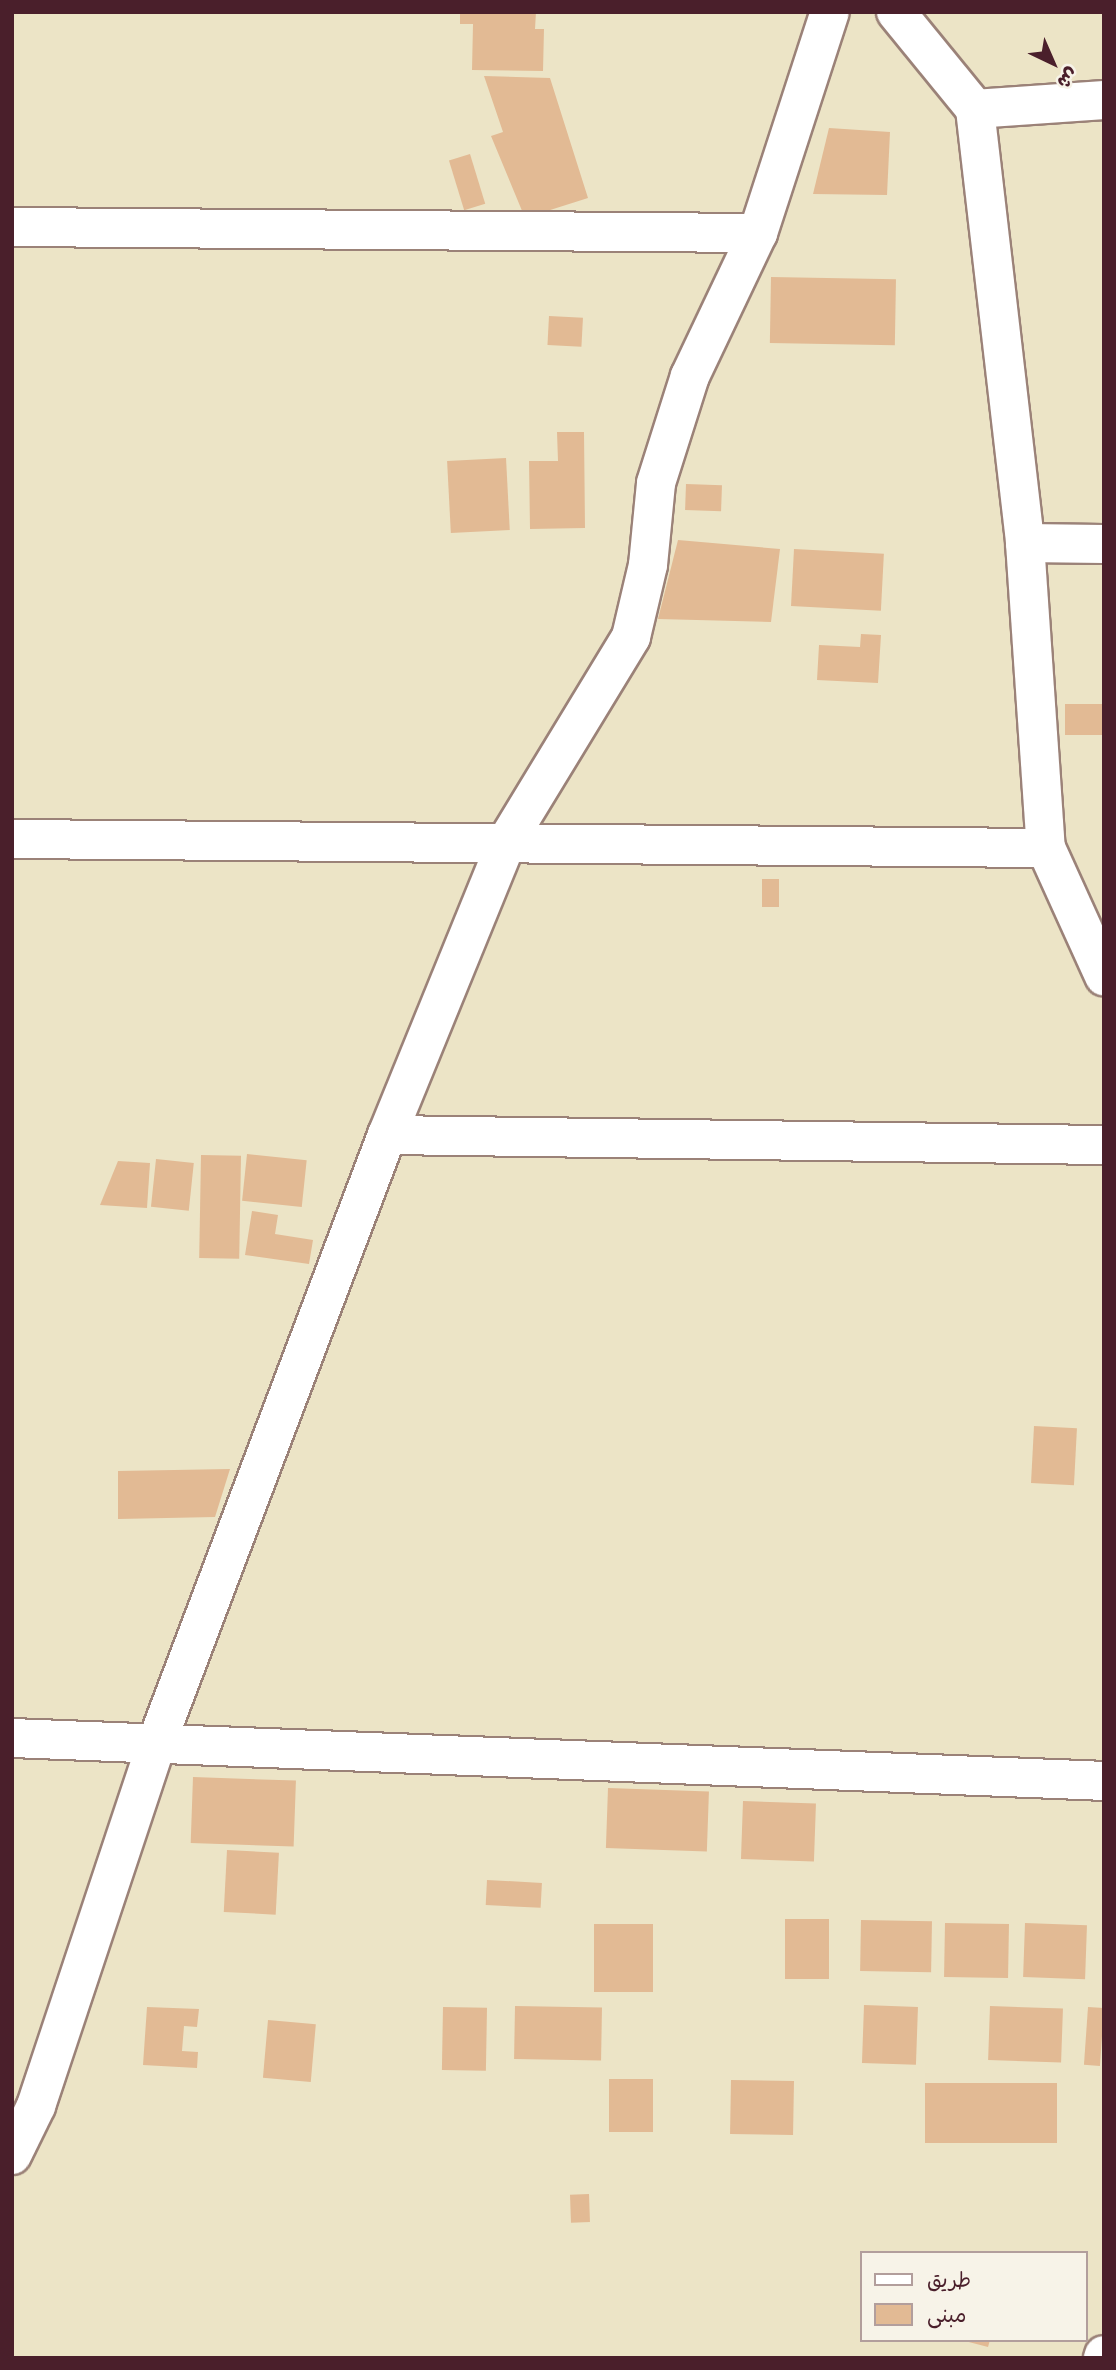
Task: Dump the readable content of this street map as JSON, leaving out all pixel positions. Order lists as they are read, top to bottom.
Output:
{
  "legend": ["طريق", "مبنى"],
  "north": "bottom right"
}
